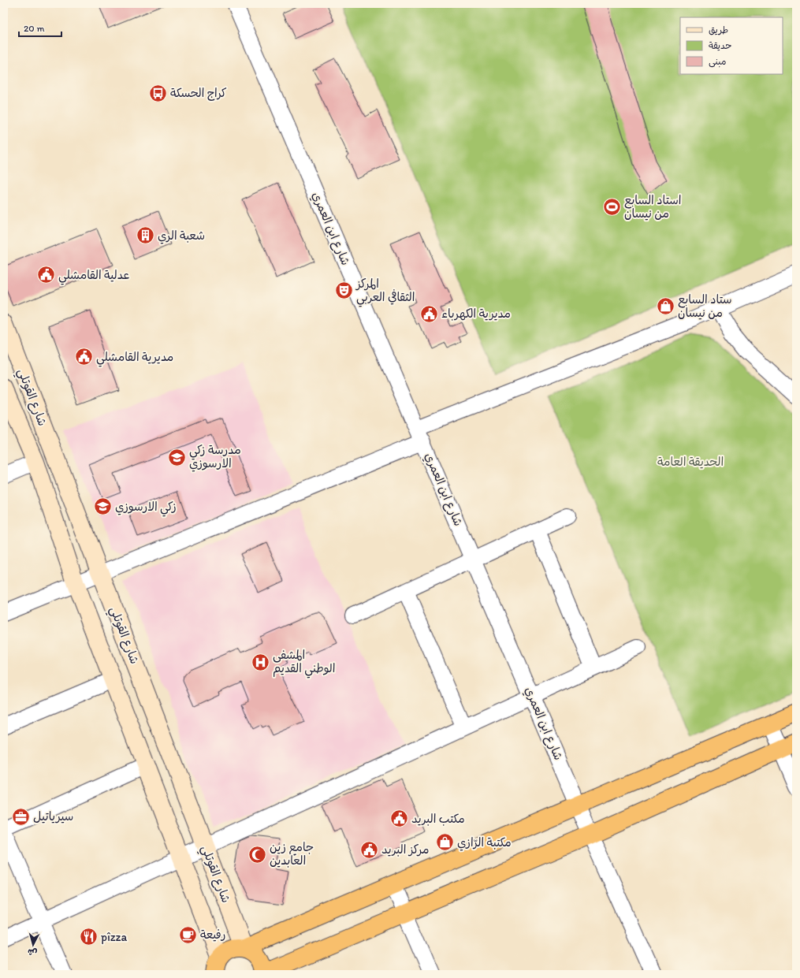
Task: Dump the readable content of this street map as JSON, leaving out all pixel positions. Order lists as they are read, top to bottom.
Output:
{
  "streets": {
    "street": ["شارع ابن العمري", "شارع القوتلي"]
  },
  "parks": ["الحديقة العامة"],
  "places": {
    "bus stop": ["كراج الحسكة"],
    "sports": ["استاد السابع من نيسان"],
    "building": ["شعبة الري"],
    "public building": [
      "عدلية القامشلي",
      "مديرية الكهرباء",
      "مديرية القامشلي",
      "مكتب البريد",
      "مركز البريد"
    ],
    "theatre": ["المركز الثقافي العربي"],
    "shop": ["ستاد السابع من نيسان", "مكتبة الرّازي"],
    "school or university": ["مدرسة زكي الارسوزي", "زكي الارسوزي"],
    "hospital": ["المشفى الوطني القديم"],
    "office": ["سيرياتيل"],
    "mosque": ["جامع زين العابدين"],
    "cafe": ["رفيعة"],
    "restaurant": ["pîzza"]
  },
  "legend": ["طريق", "حديقة", "مبنى"],
  "scale_bar": "20 m",
  "north": "bottom"
}
